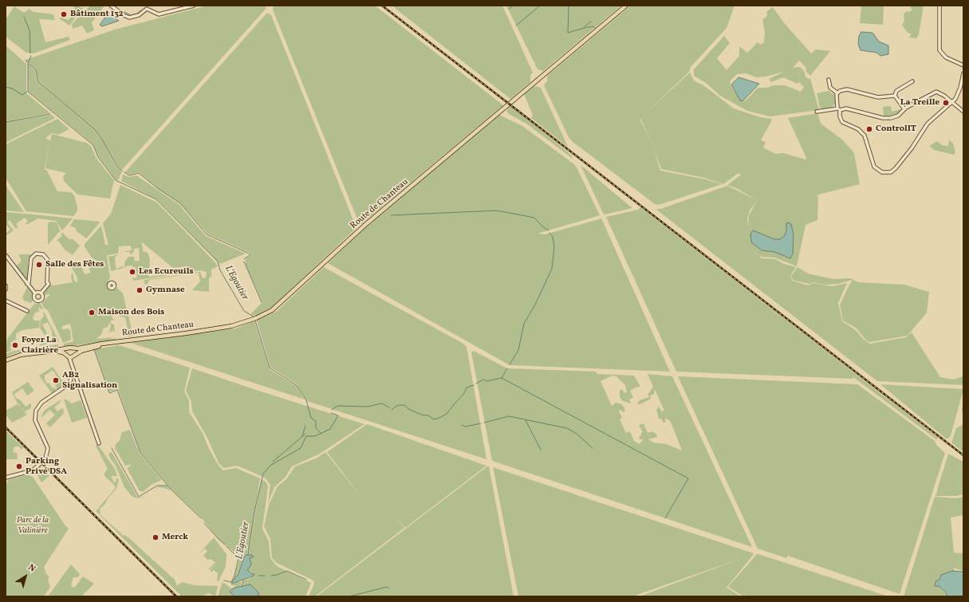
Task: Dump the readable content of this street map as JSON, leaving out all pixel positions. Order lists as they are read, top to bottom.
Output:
{
  "streets": {
    "main road": ["Route de Chanteau"]
  },
  "water": ["L'Egoutier"],
  "parks": ["Parc de la Valinière"],
  "places": [
    "Bâtiment 132",
    "La Treille",
    "ControlIT",
    "Salle des Fêtes",
    "Les Ecureuils",
    "Gymnase",
    "Maison des Bois",
    "Foyer La Clairière",
    "AB2 Signalisation",
    "Parking Privé DSA",
    "Merck"
  ],
  "north": "top right"
}
